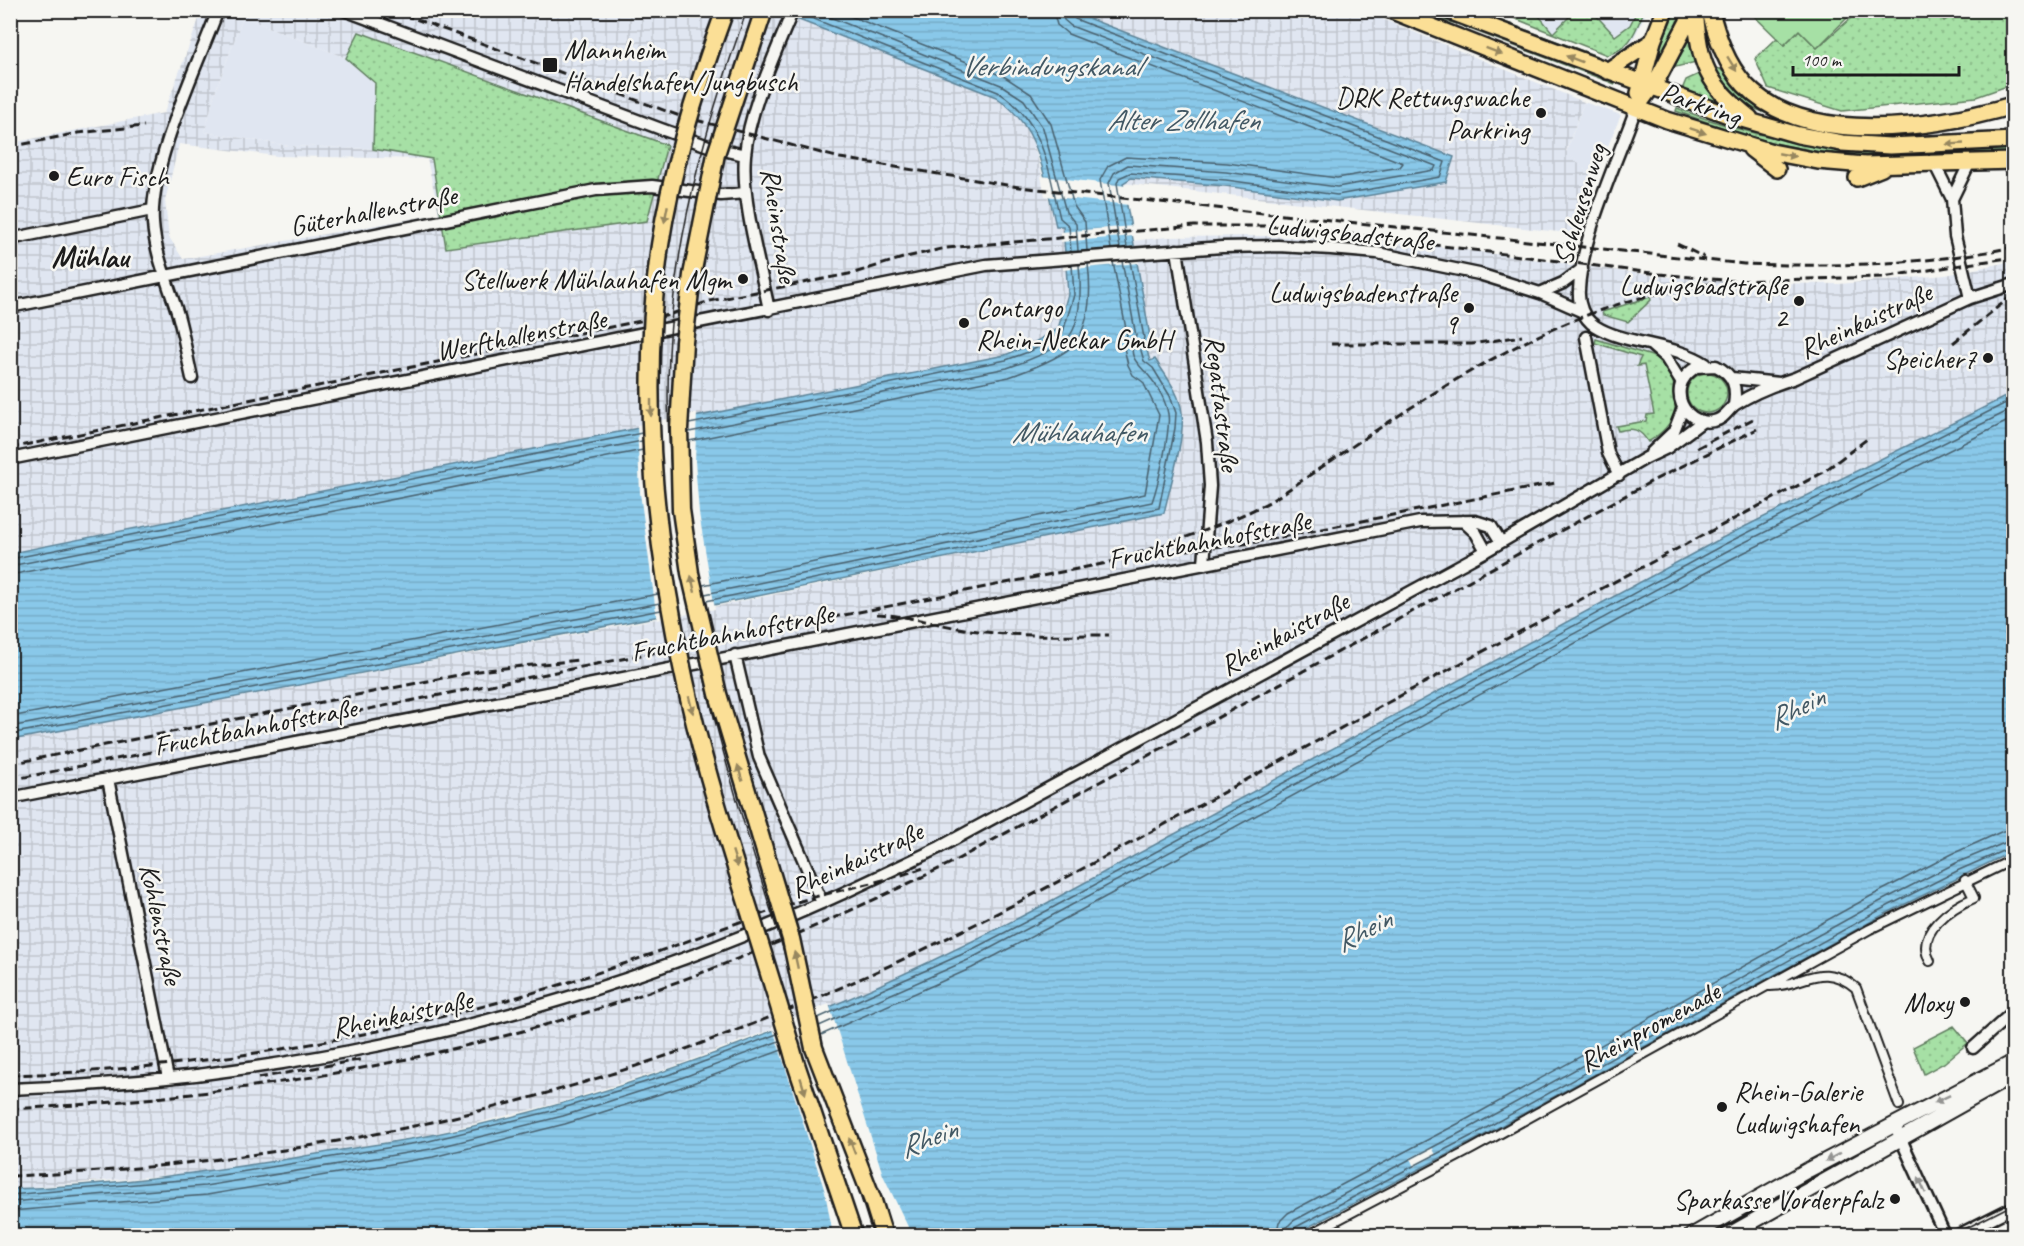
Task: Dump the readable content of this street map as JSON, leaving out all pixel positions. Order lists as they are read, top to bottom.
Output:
{
  "streets": {
    "main road": ["Parkring"],
    "street": [
      "Schleusenweg",
      "Güterhallenstraße",
      "Rheinstraße",
      "Ludwigsbadstraße",
      "Rheinkaistraße",
      "Werfthallenstraße",
      "Regattastraße",
      "Fruchtbahnhofstraße",
      "Kohlenstraße",
      "Rheinpromenade"
    ]
  },
  "crossings": [
    ["Parkring", "Schleusenweg"],
    ["Schleusenweg", "Ludwigsbadstraße"],
    ["Güterhallenstraße", "Rheinstraße"],
    ["Rheinstraße", "Werfthallenstraße"],
    ["Ludwigsbadstraße", "Werfthallenstraße"],
    ["Ludwigsbadstraße", "Regattastraße"],
    ["Rheinkaistraße", "Fruchtbahnhofstraße"],
    ["Rheinkaistraße", "Kohlenstraße"],
    ["Regattastraße", "Fruchtbahnhofstraße"],
    ["Fruchtbahnhofstraße", "Kohlenstraße"]
  ],
  "districts": ["Mühlau"],
  "water": [
    "Verbindungskanal",
    "Alter Zollhafen",
    "Mühlauhafen",
    "Rhein"
  ],
  "places": {
    "transit": ["Mannheim Handelshafen/Jungbusch"],
    "other": [
      "DRK Rettungswache Parkring",
      "Euro Fisch",
      "Stellwerk Mühlauhafen Mgm",
      "Ludwigsbadstraße 2",
      "Ludwigsbadenstraße 9",
      "Contargo Rhein-Neckar GmbH",
      "Speicher7",
      "Moxy",
      "Rhein-Galerie Ludwigshafen",
      "Sparkasse Vorderpfalz"
    ]
  },
  "scale_bar": "100 m"
}
